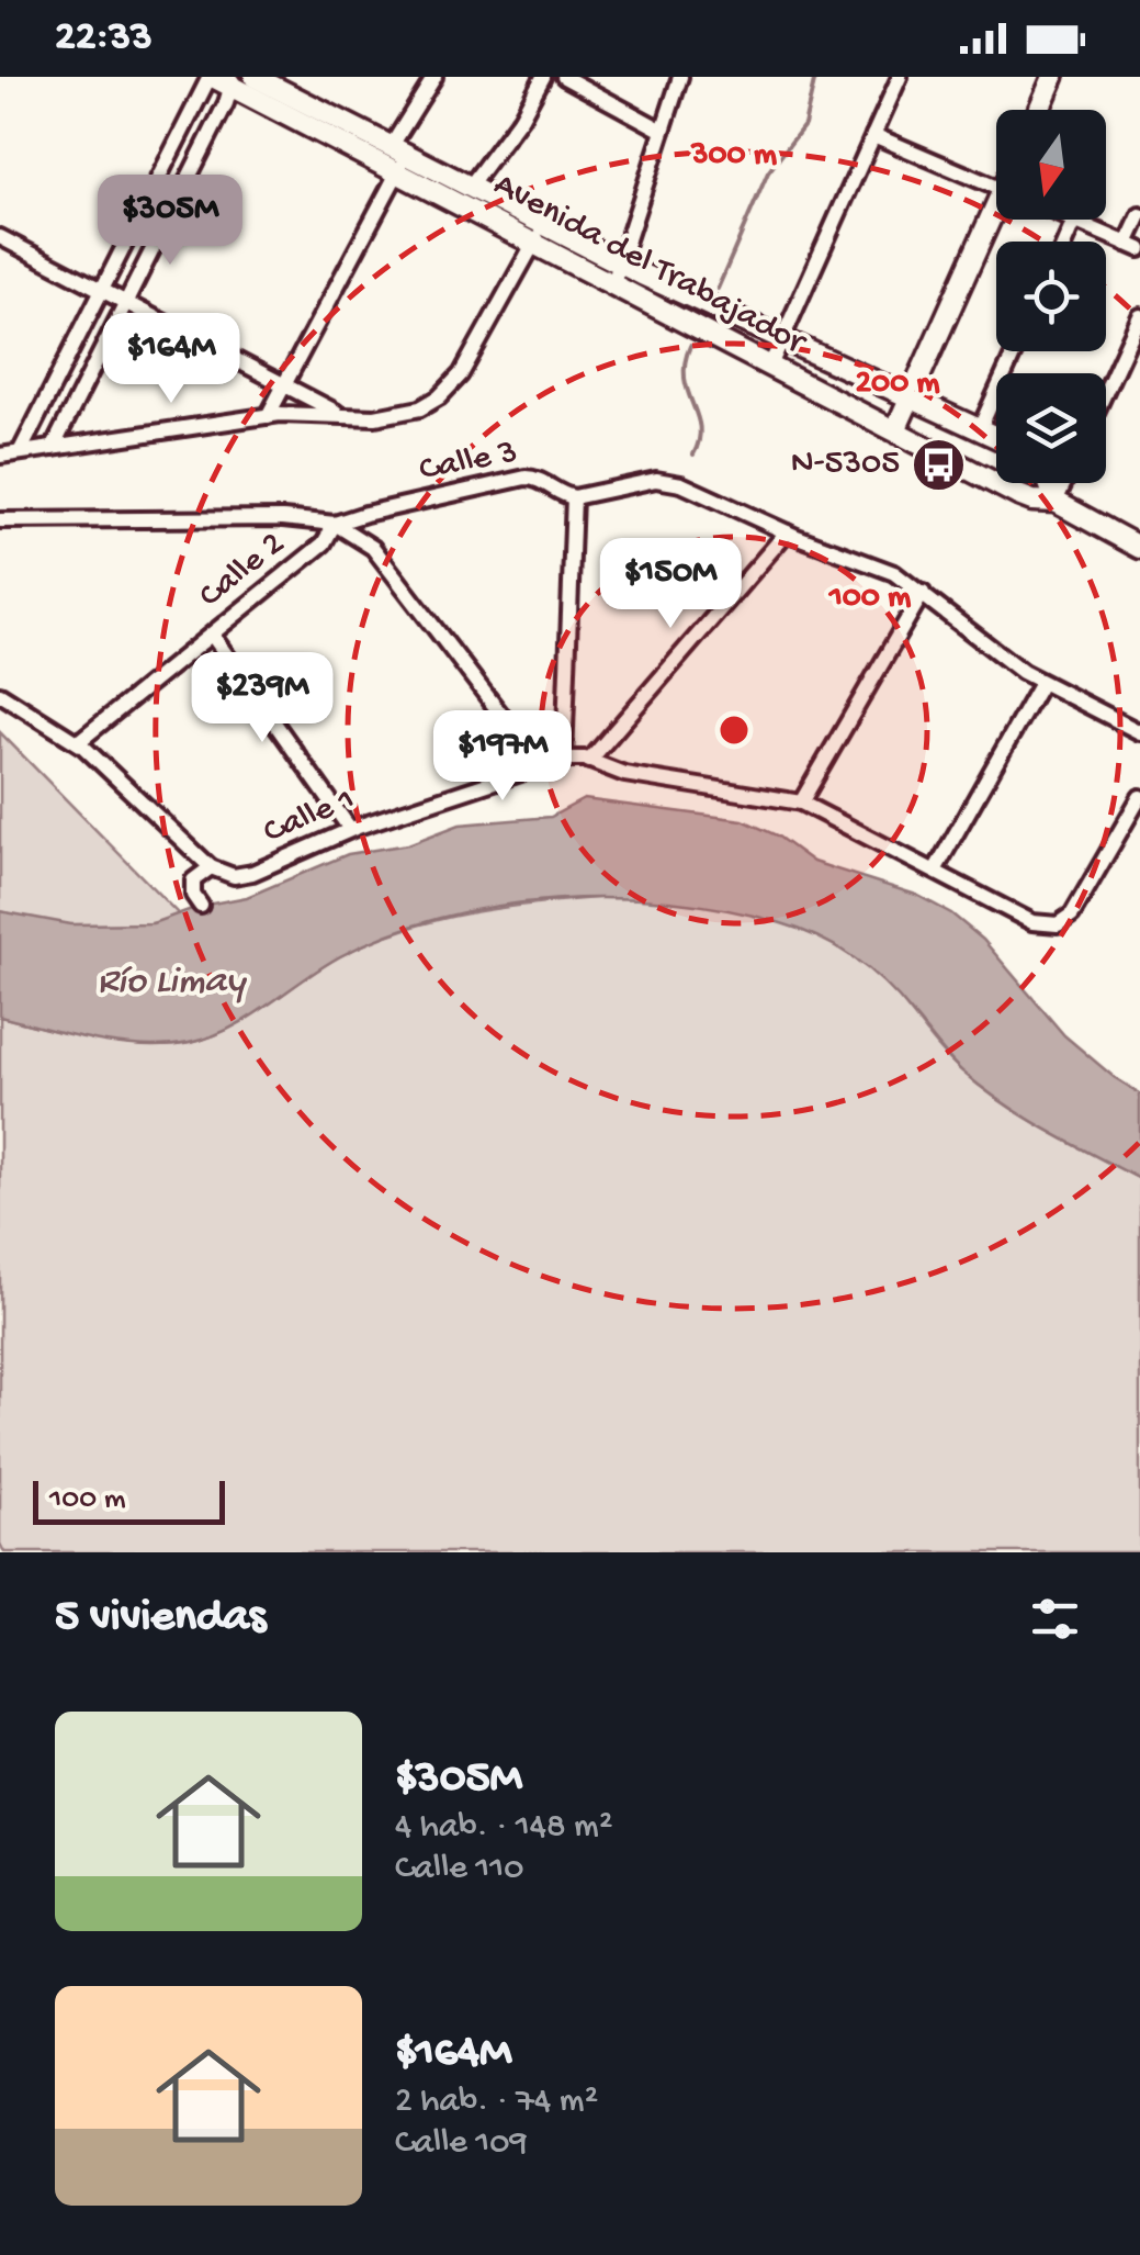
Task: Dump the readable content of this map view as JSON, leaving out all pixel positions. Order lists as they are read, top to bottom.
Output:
{
  "streets": {
    "street": [
      "Avenida del Trabajador",
      "Calle 3",
      "Calle 2",
      "Calle 1"
    ]
  },
  "crossings": [
    ["Calle 3", "Calle 2"]
  ],
  "water": ["Río Limay"],
  "places": {
    "bus stop": ["N-5305"]
  },
  "scale_bar": "100 m",
  "north": "bottom",
  "page": {
    "status": "22:33",
    "price": [
      "$305M",
      "$164M",
      "$150M",
      "$239M",
      "$197M"
    ],
    "scale": "100 m",
    "heading": "5 viviendas",
    "list": [
      {
        "name": "$305M",
        "note": "4 hab. · 148 m² · Calle 110"
      },
      {
        "name": "$164M",
        "note": "2 hab. · 74 m² · Calle 109"
      }
    ]
  },
  "rings": ["300 m", "200 m", "100 m"]
}
